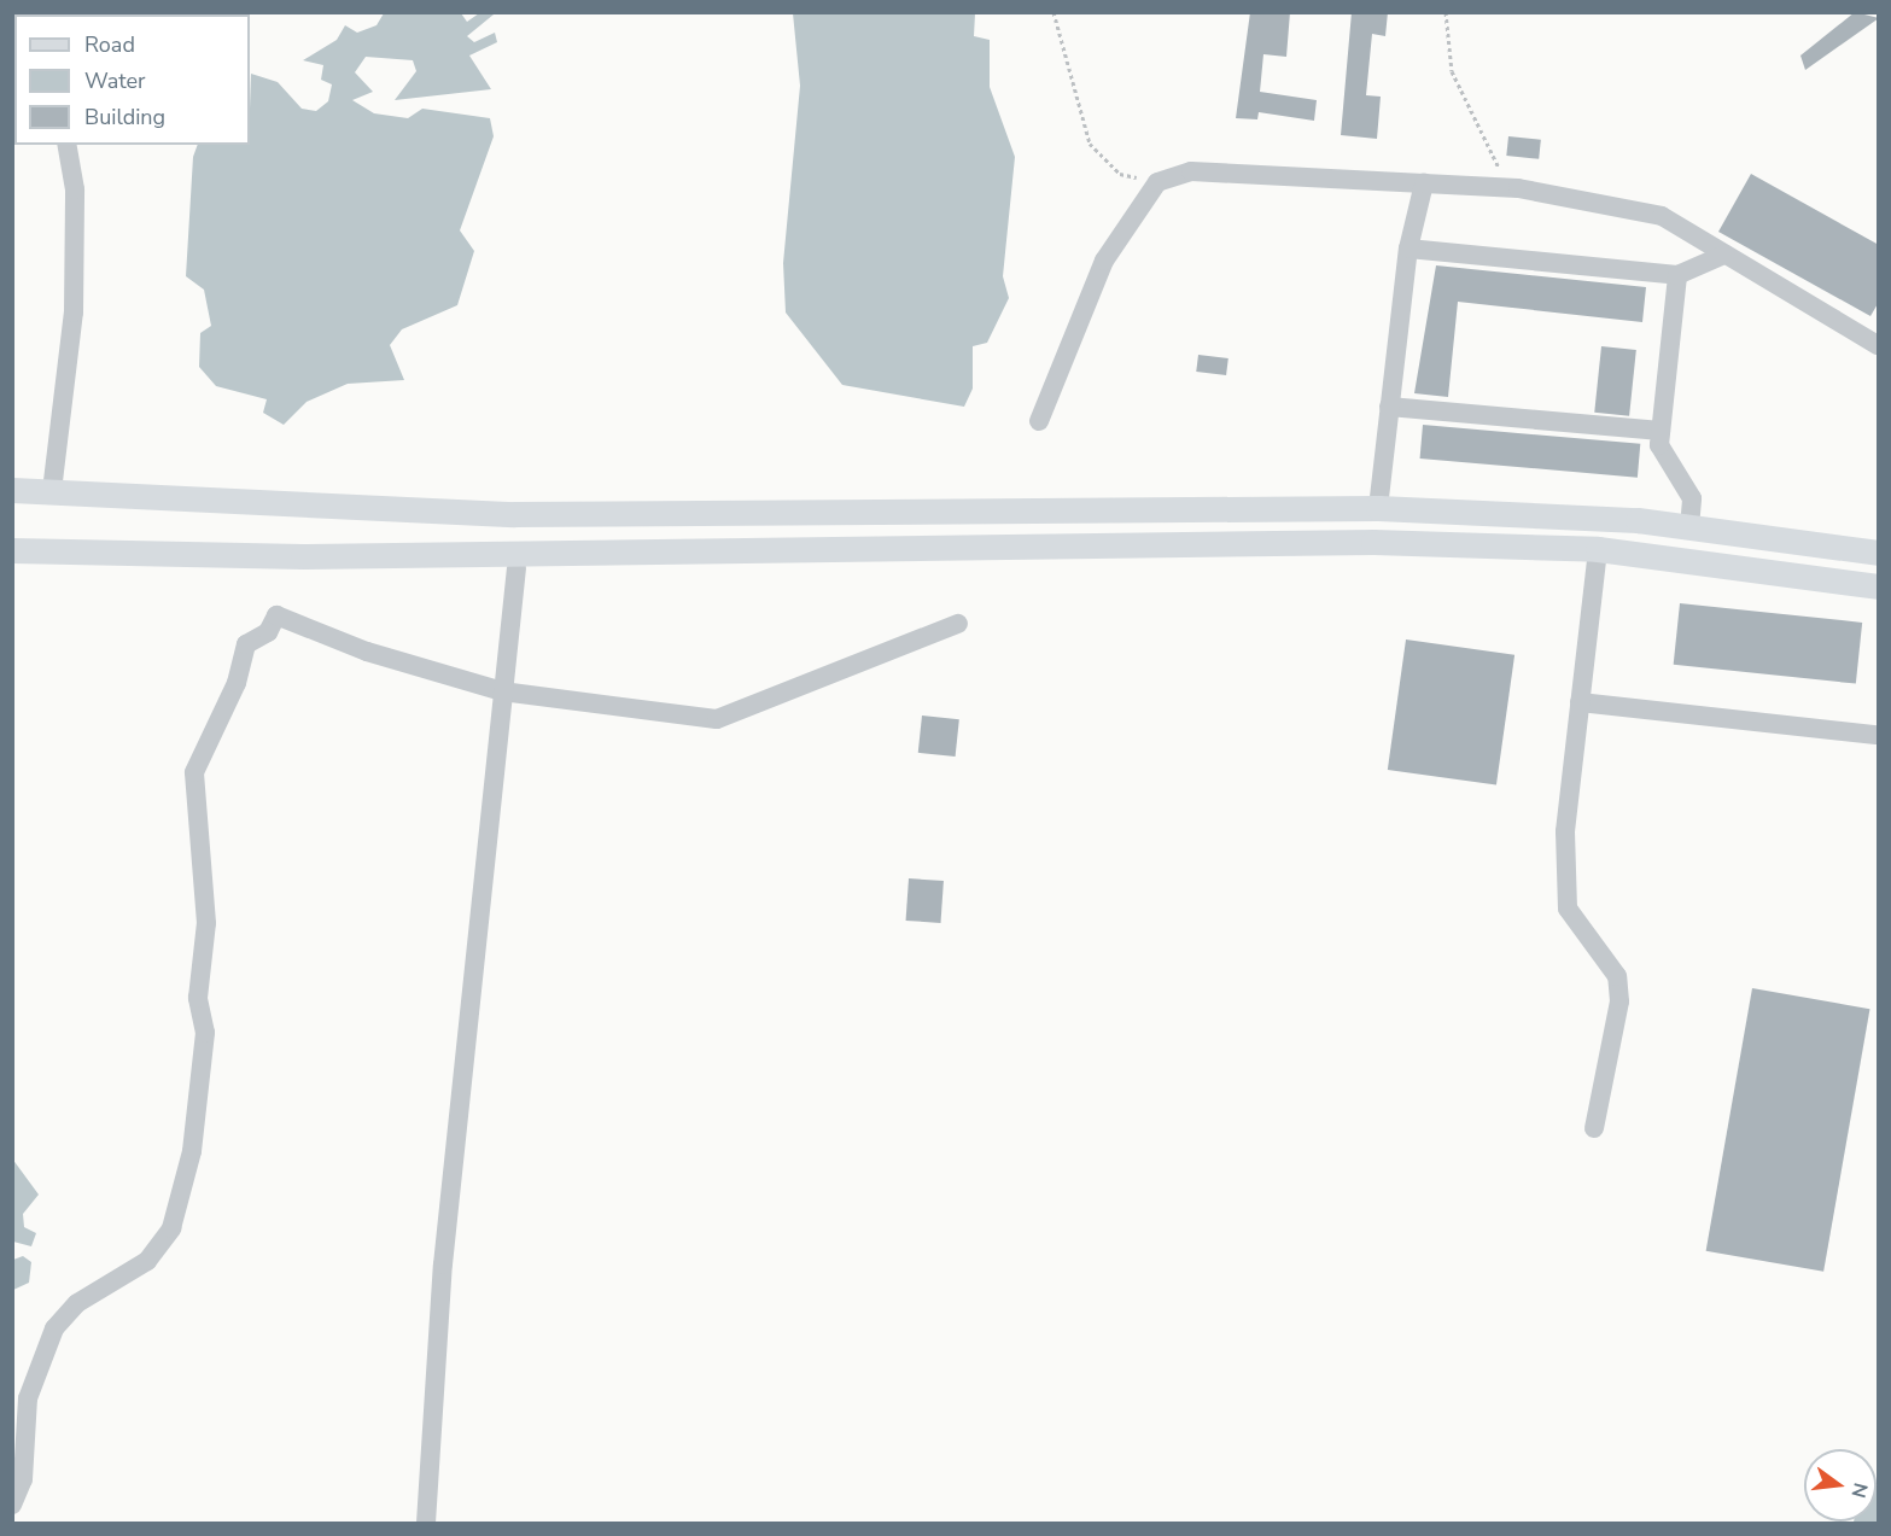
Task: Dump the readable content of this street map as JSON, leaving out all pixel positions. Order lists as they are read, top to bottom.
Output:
{
  "legend": ["Road", "Water", "Building"],
  "north": "right"
}
